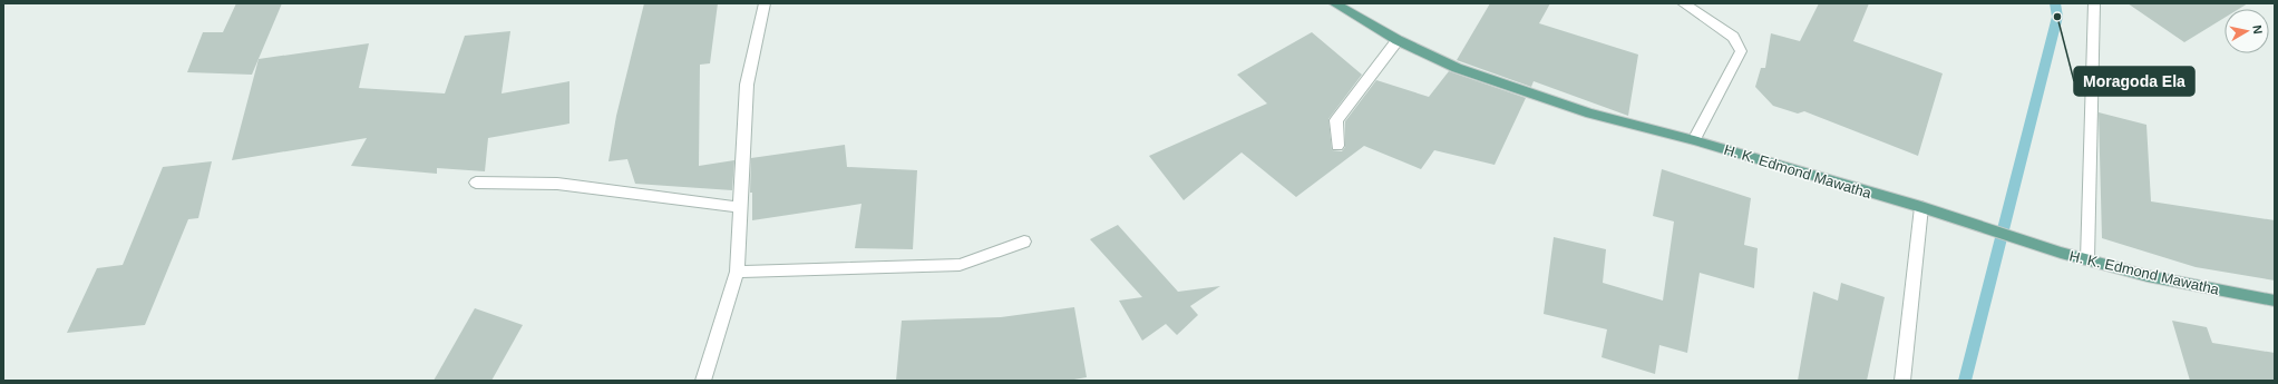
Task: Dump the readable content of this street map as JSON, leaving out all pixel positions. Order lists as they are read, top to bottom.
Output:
{
  "streets": {
    "main road": ["H. K. Edmond Mawatha"]
  },
  "places": ["Moragoda Ela"],
  "north": "right"
}
